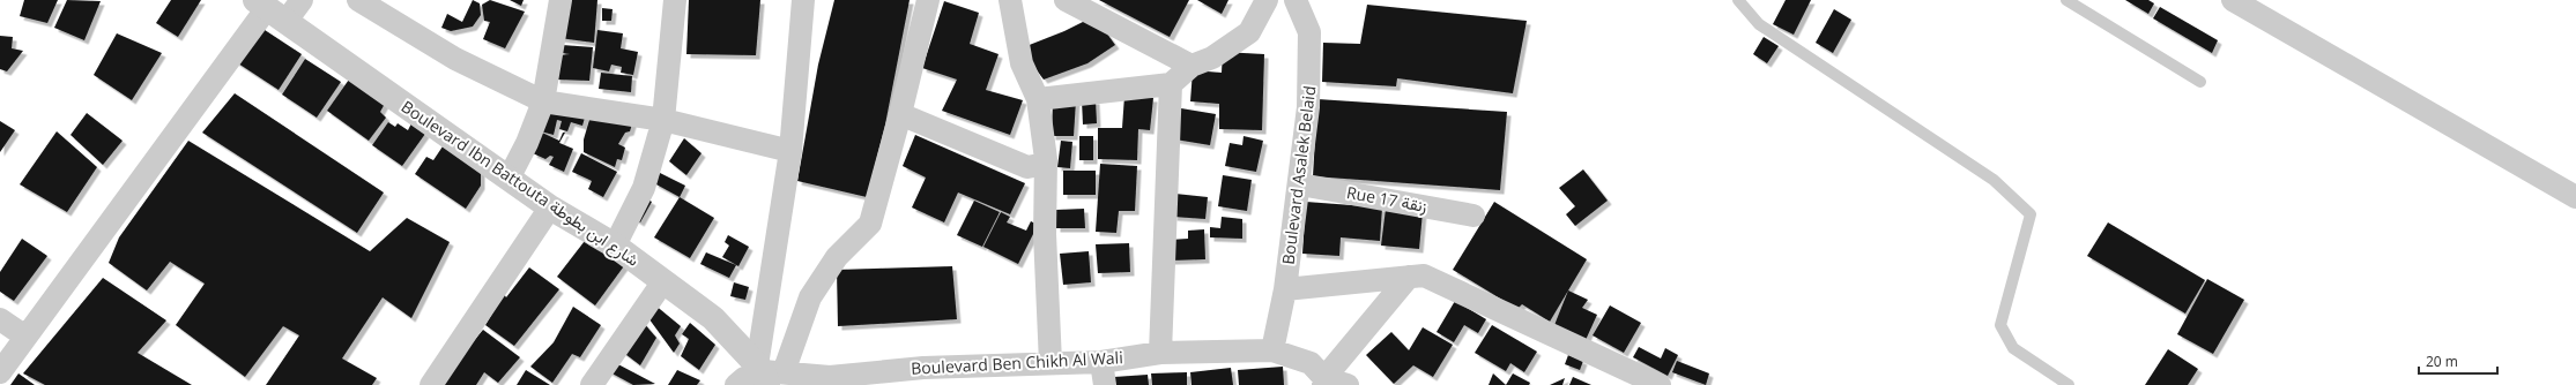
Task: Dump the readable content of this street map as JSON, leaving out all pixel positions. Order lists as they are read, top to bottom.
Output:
{
  "streets": {
    "street": [
      "Boulevard Asalek Belaid",
      "Boulevard Ibn Battouta شارع ابن بطوطة",
      "Rue 17 زنقة",
      "Boulevard Ben Chikh Al Wali"
    ]
  },
  "crossings": [
    ["Boulevard Asalek Belaid", "Rue 17 زنقة"],
    ["Boulevard Asalek Belaid", "Boulevard Ben Chikh Al Wali"],
    ["Boulevard Ibn Battouta شارع ابن بطوطة", "Boulevard Ben Chikh Al Wali"]
  ],
  "scale_bar": "20 m"
}
